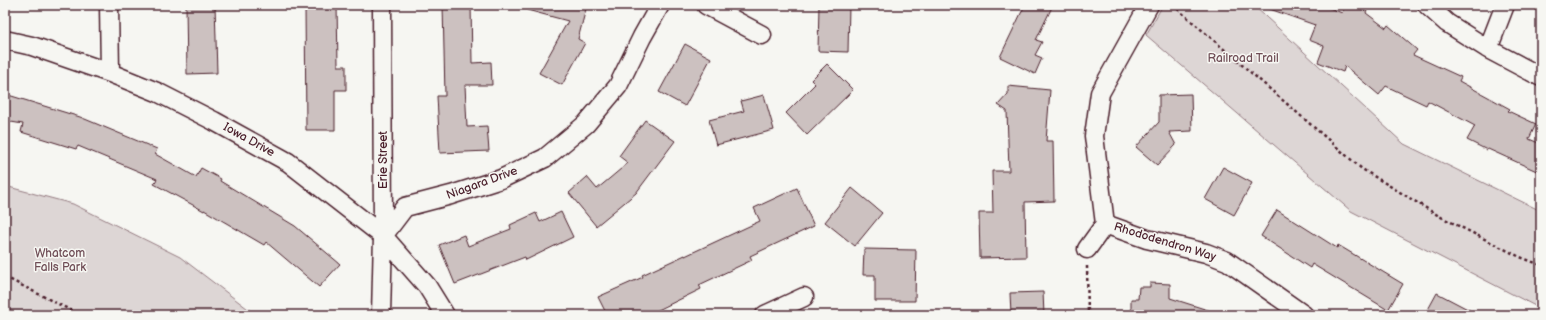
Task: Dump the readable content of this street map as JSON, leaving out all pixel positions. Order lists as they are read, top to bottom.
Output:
{
  "streets": {
    "street": [
      "Iowa Drive",
      "Erie Street",
      "Niagara Drive",
      "Rhododendron Way"
    ]
  },
  "crossings": [
    ["Iowa Drive", "Erie Street"],
    ["Iowa Drive", "Niagara Drive"],
    ["Erie Street", "Niagara Drive"]
  ],
  "parks": ["Railroad Trail", "Whatcom Falls Park"]
}
